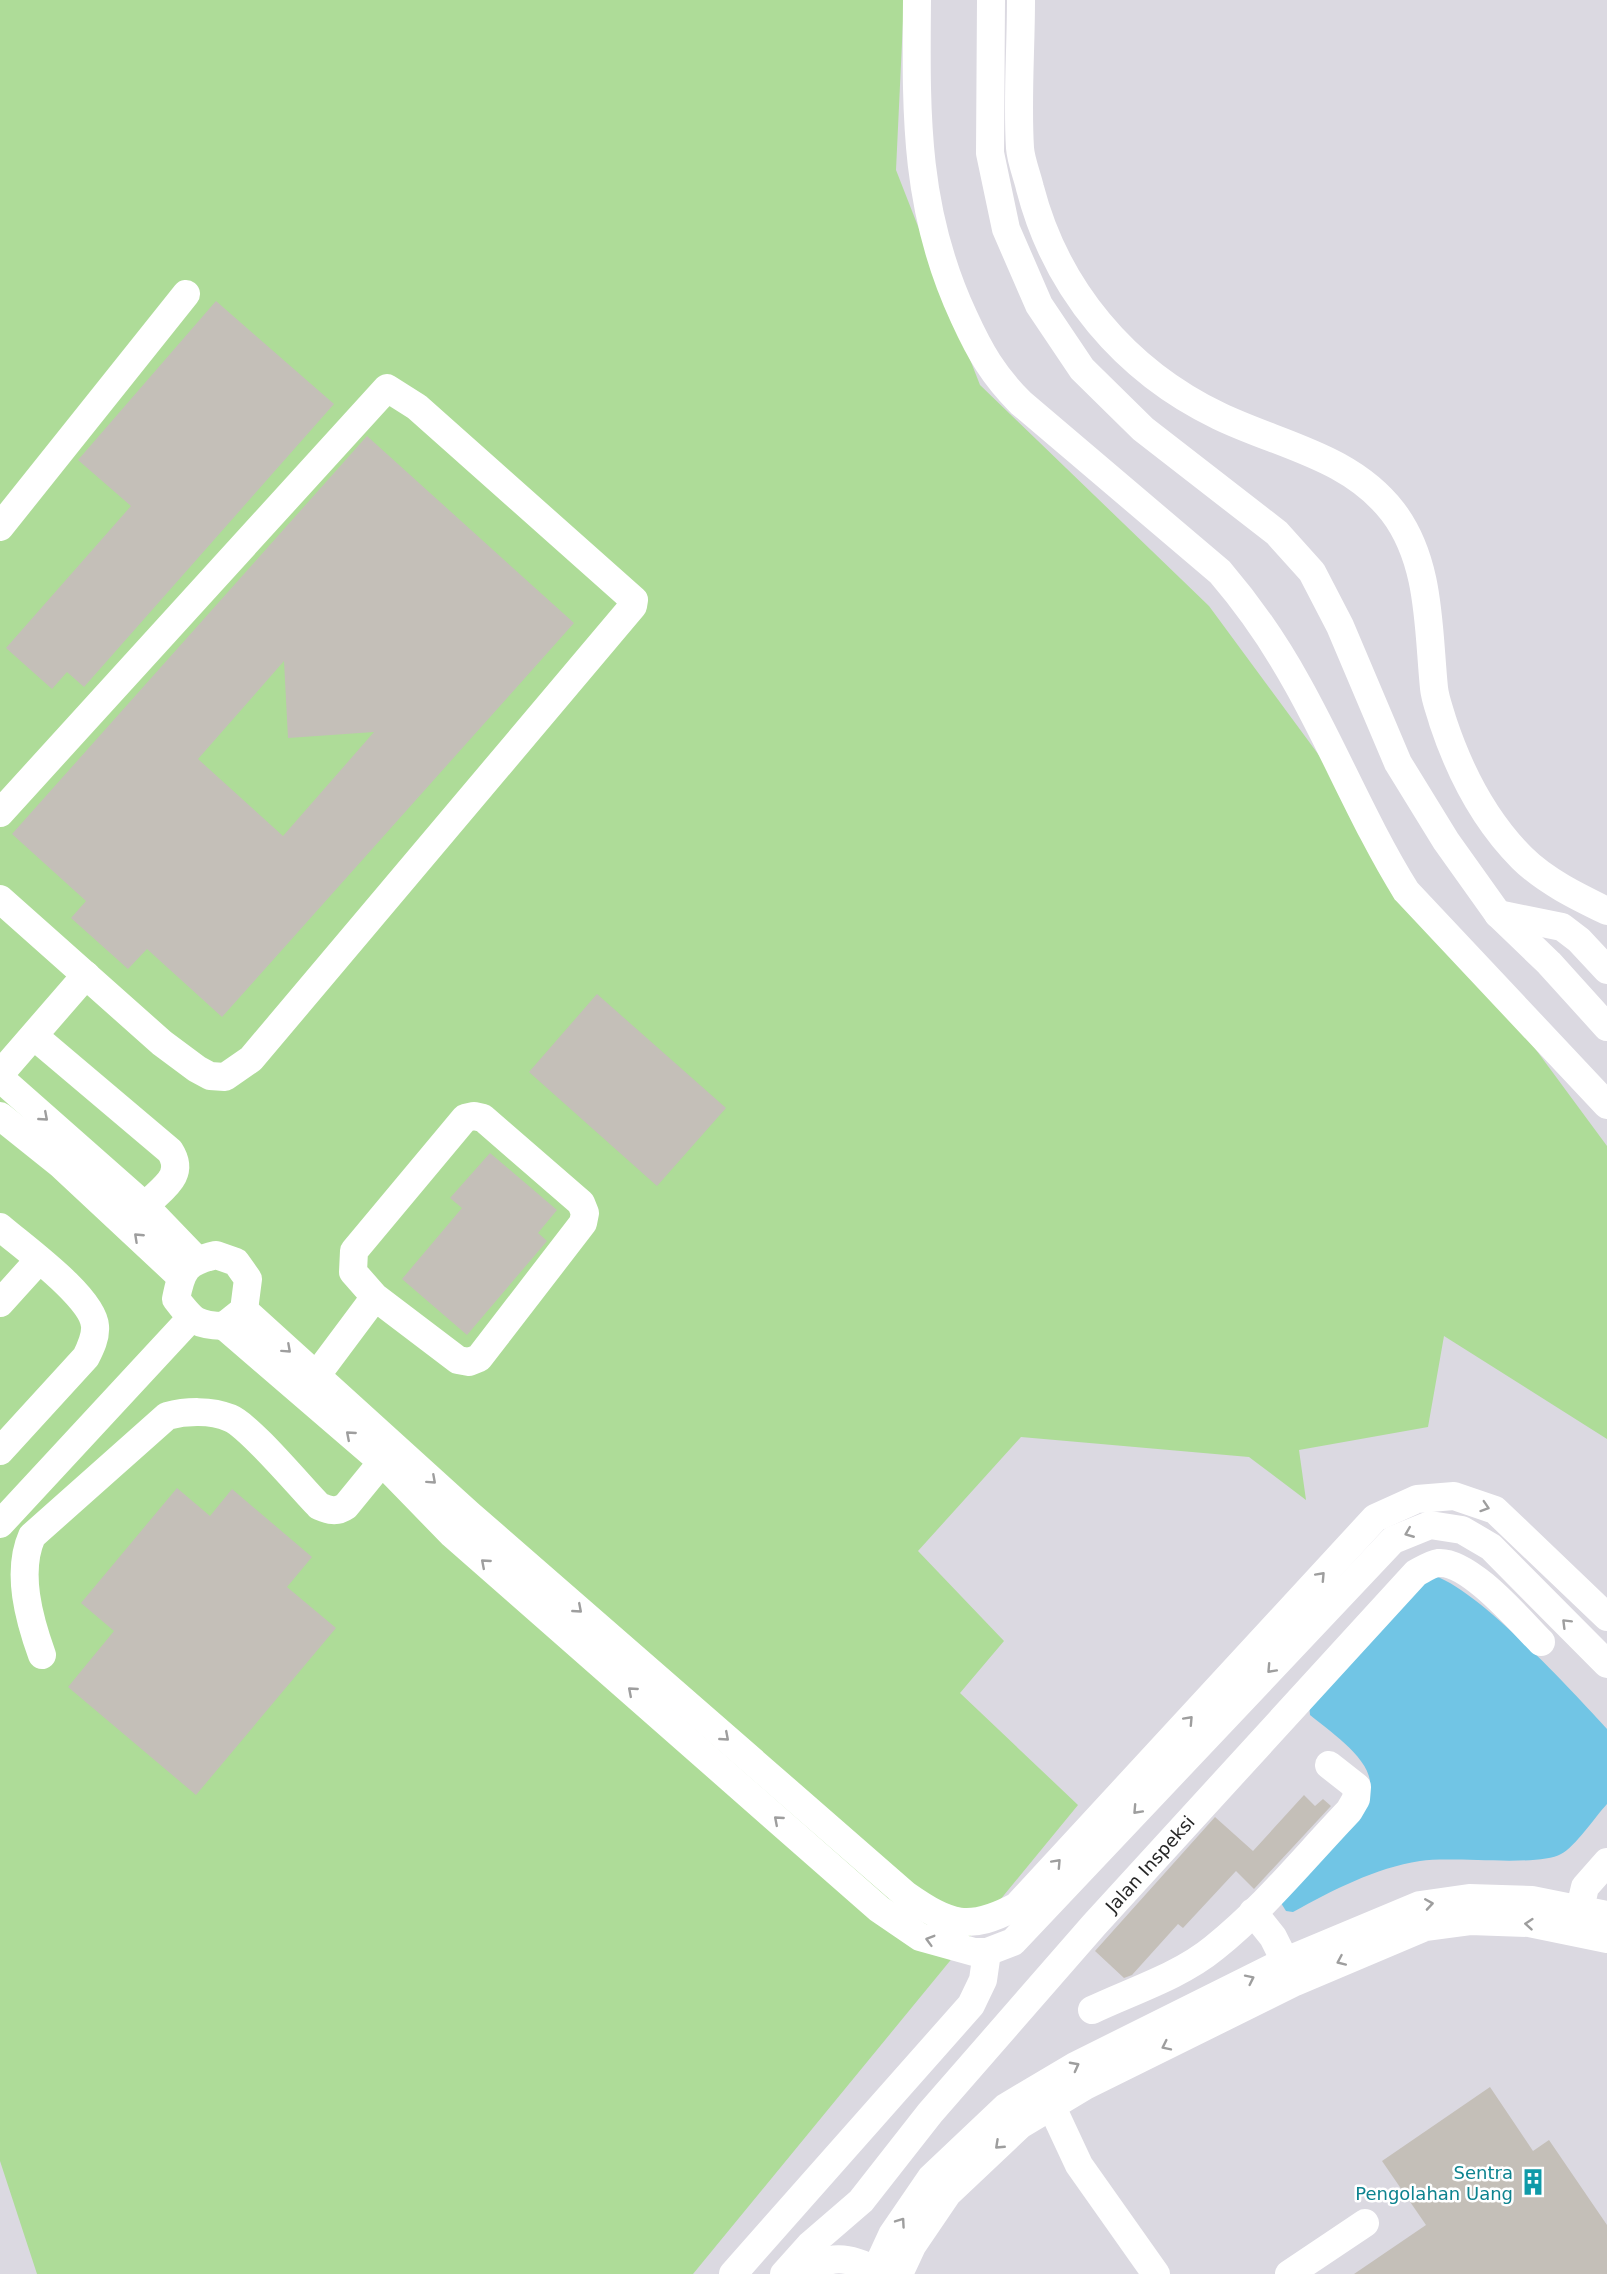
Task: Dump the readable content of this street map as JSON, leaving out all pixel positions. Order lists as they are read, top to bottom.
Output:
{
  "streets": {
    "lane": ["Jalan Inspeksi"]
  },
  "places": {
    "building": ["Sentra Pengolahan Uang"]
  }
}
